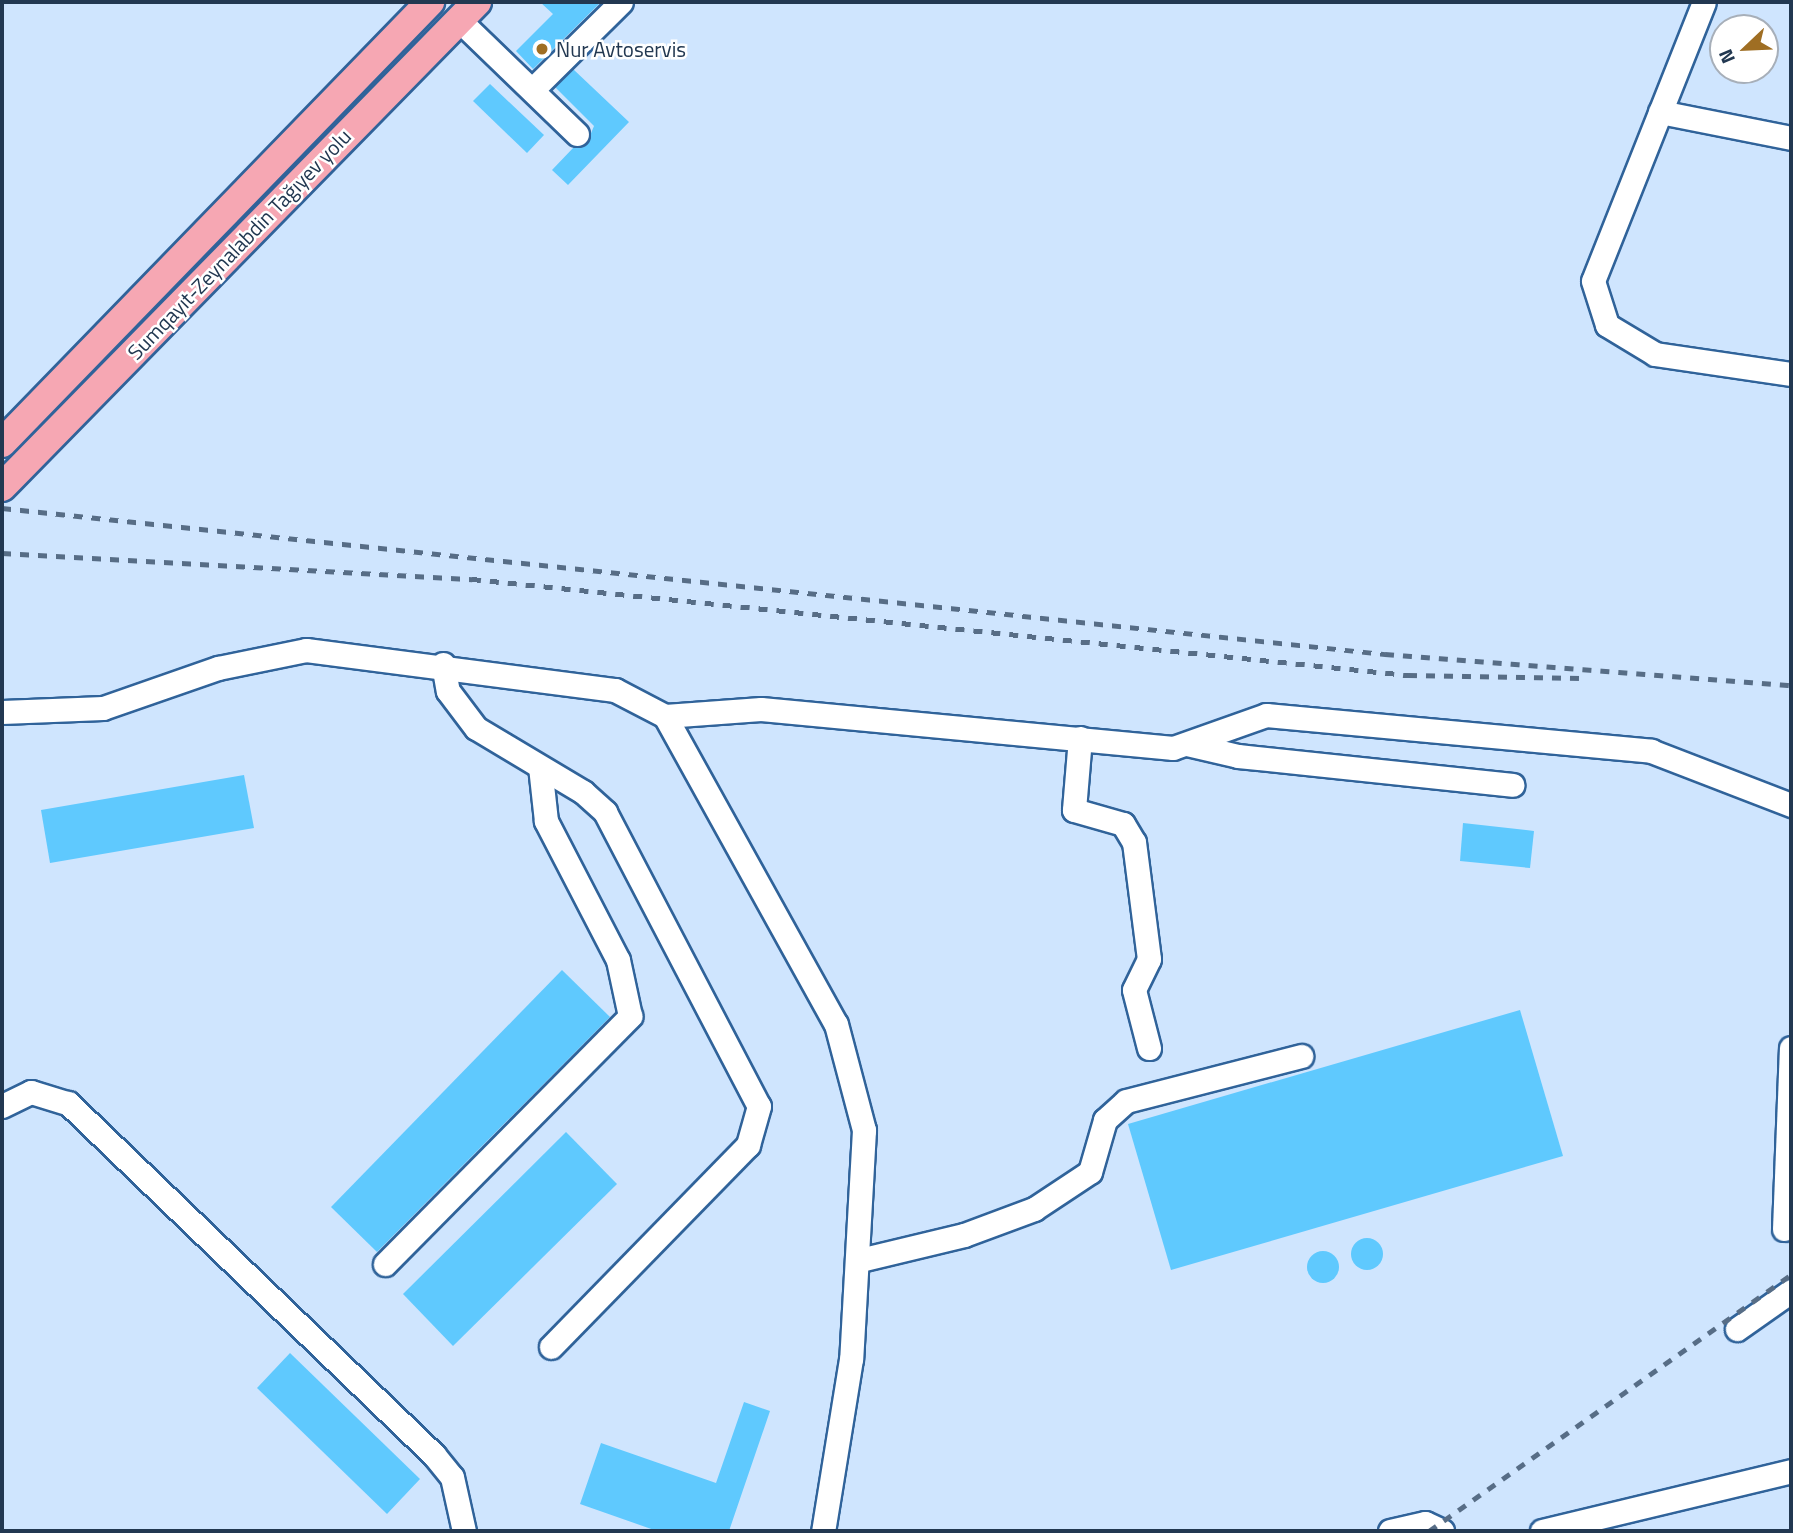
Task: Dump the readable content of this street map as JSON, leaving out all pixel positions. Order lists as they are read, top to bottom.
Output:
{
  "streets": {
    "main road": ["Sumqayıt-Zeynalabdin Tağıyev yolu"]
  },
  "places": ["Nur Avtoservis"],
  "north": "bottom left"
}
